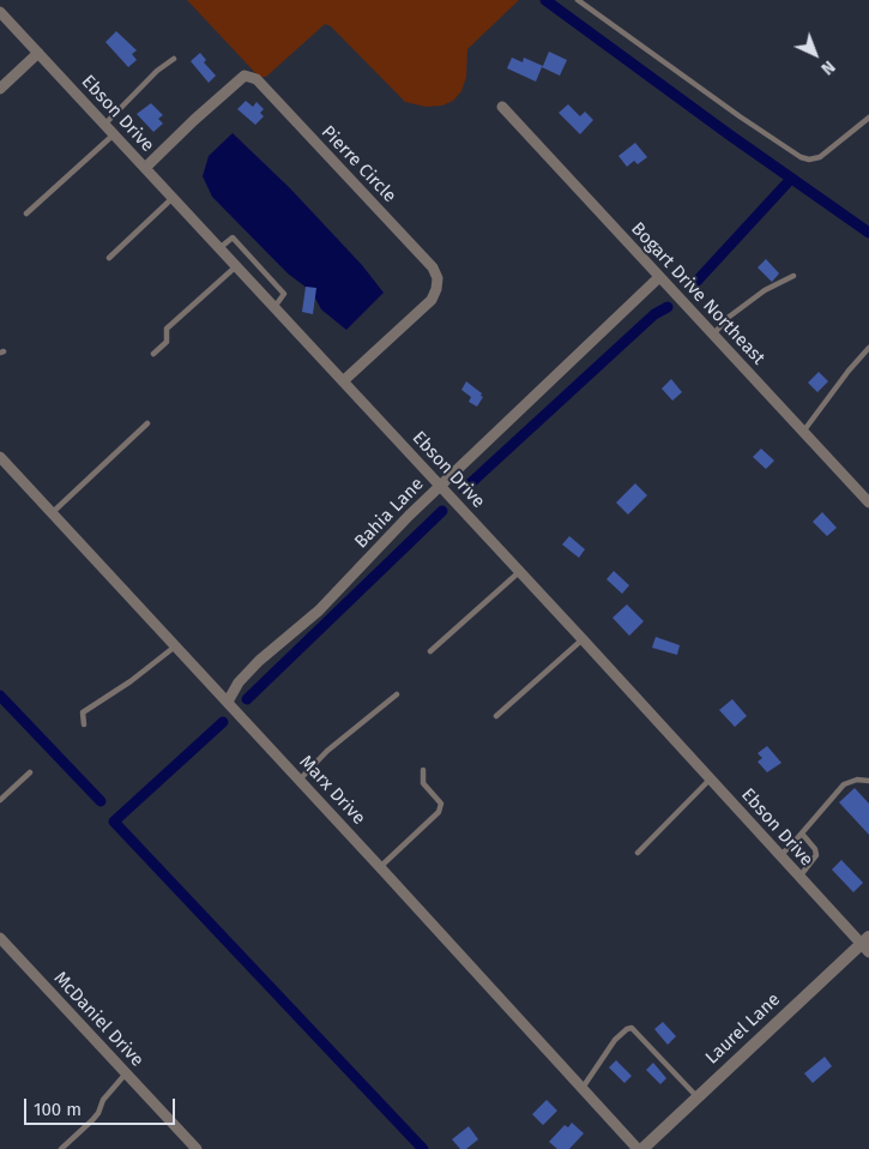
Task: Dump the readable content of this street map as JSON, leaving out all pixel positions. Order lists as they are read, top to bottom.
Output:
{
  "streets": {
    "street": [
      "Ebson Drive",
      "Pierre Circle",
      "Bogart Drive Northeast",
      "Bahia Lane",
      "Marx Drive",
      "McDaniel Drive",
      "Laurel Lane"
    ]
  },
  "crossings": [
    ["Ebson Drive", "Pierre Circle"],
    ["Ebson Drive", "Bahia Lane"],
    ["Ebson Drive", "Laurel Lane"],
    ["Bogart Drive Northeast", "Bahia Lane"],
    ["Bahia Lane", "Marx Drive"],
    ["Marx Drive", "Laurel Lane"]
  ],
  "scale_bar": "100 m",
  "north": "bottom right"
}
